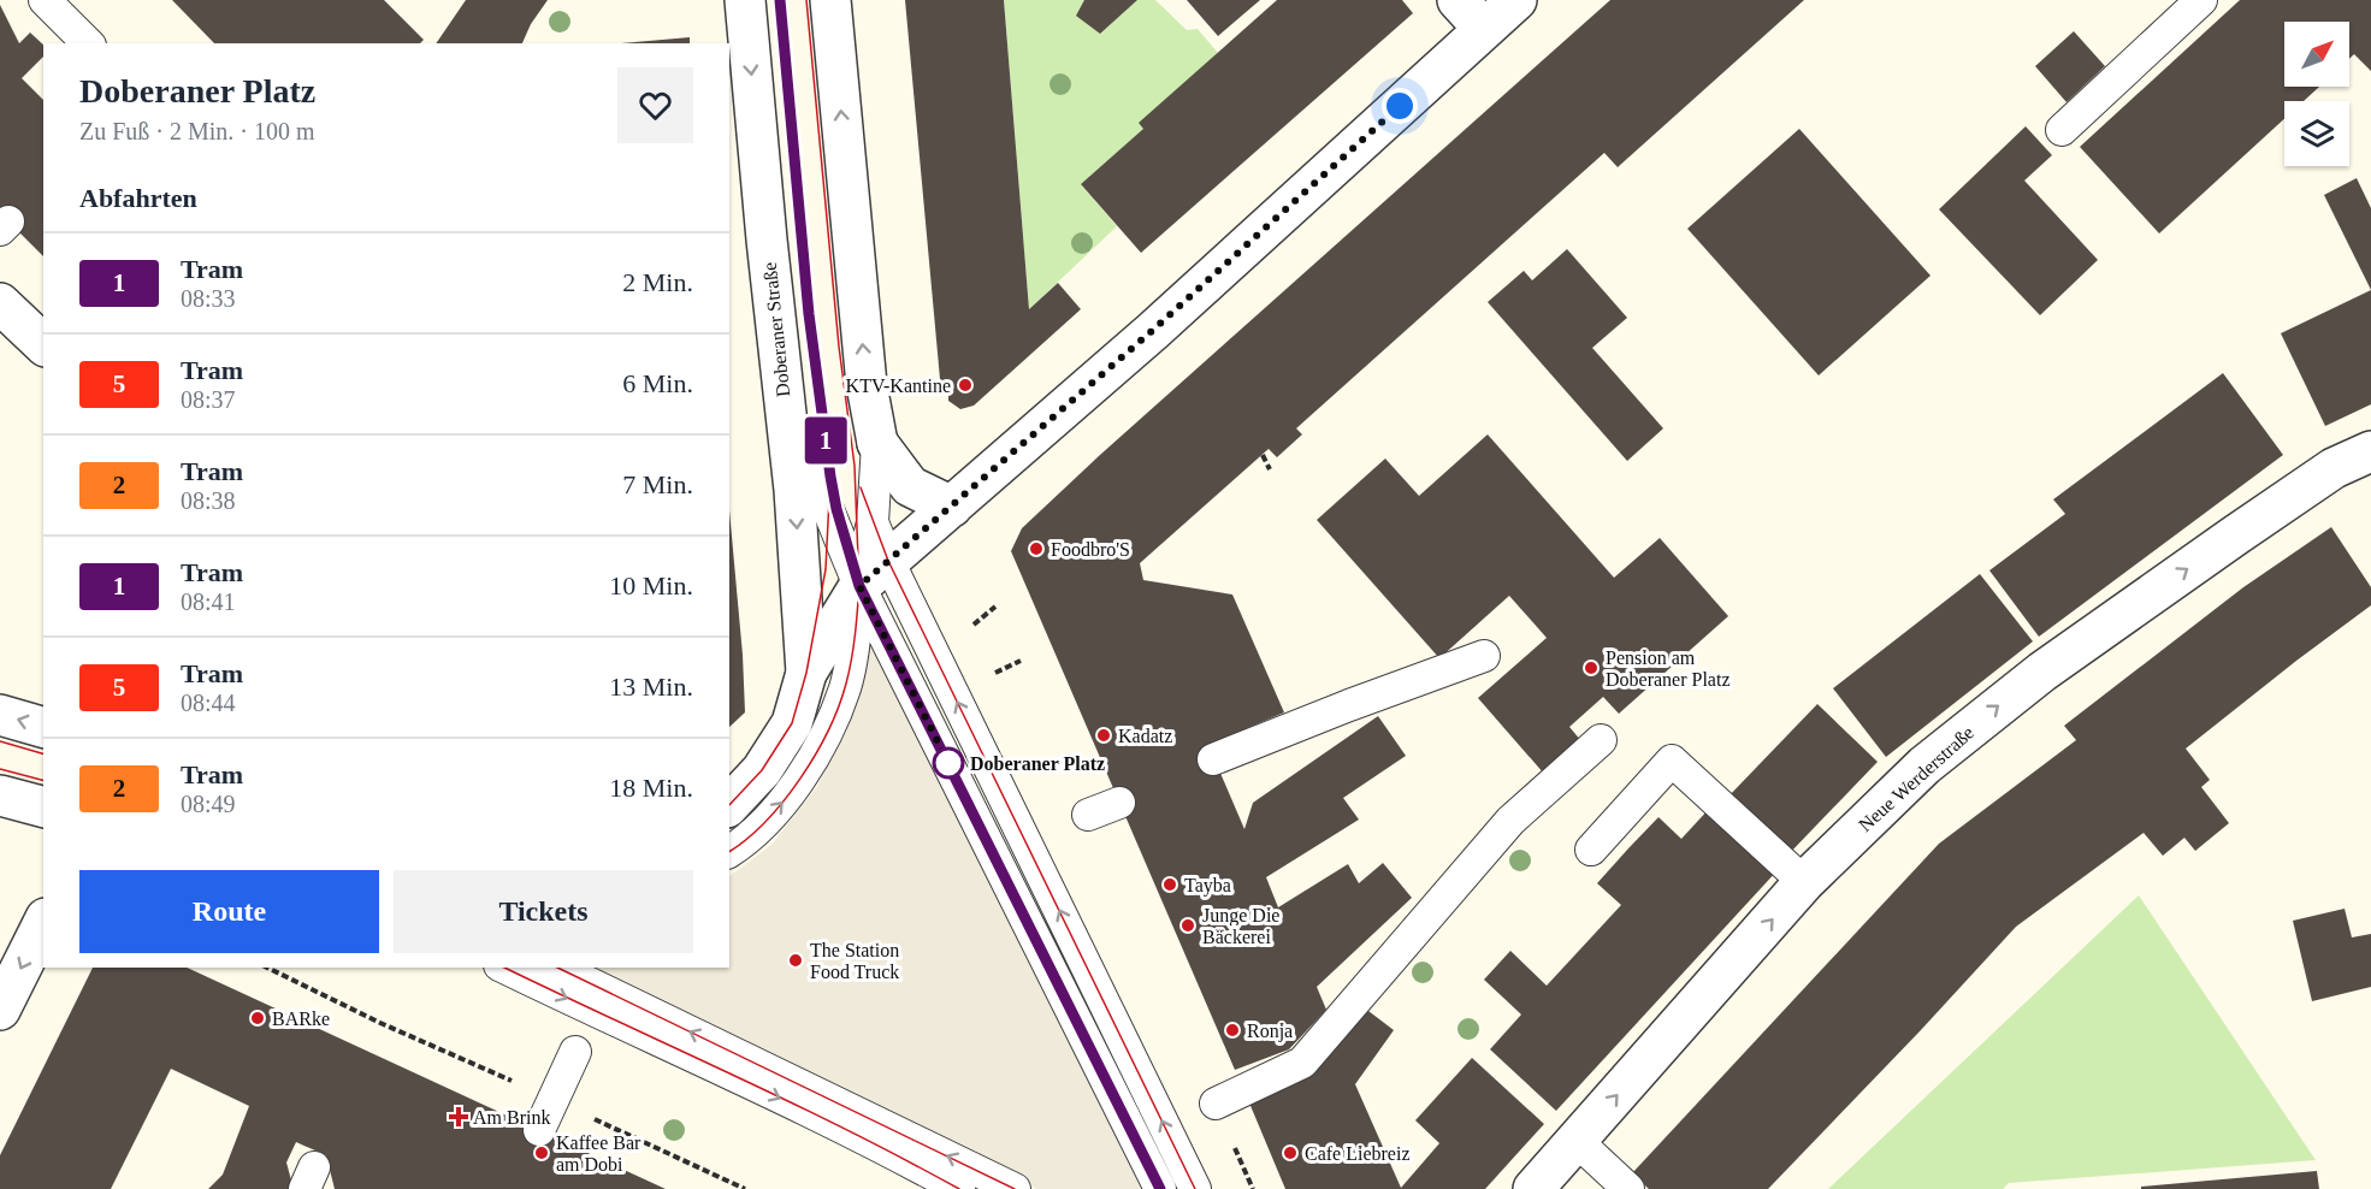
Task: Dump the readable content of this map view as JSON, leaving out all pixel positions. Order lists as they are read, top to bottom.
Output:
{
  "streets": {
    "street": ["Doberaner Straße", "Neue Werderstraße"]
  },
  "one_way": ["Neue Werderstraße"],
  "places": {
    "other": [
      "KTV-Kantine",
      "Foodbro'S",
      "Pension am Doberaner Platz",
      "Kadatz",
      "Doberaner Platz",
      "Tayba",
      "Junge Die Bäckerei",
      "The Station Food Truck",
      "BARke",
      "Ronja",
      "Kaffee Bar am Dobi",
      "Cafe Liebreiz"
    ],
    "health": ["Am Brink"]
  },
  "lines": ["tram line 1"],
  "north": "top right",
  "page": {
    "on_map": "1",
    "heading": [
      ["Doberaner Platz", "Zu Fuß · 2 Min. · 100 m"],
      "Abfahrten"
    ],
    "list": [
      {
        "mark": "1",
        "name": "Tram",
        "note": "08:33",
        "value": "2 Min."
      },
      {
        "mark": "5",
        "name": "Tram",
        "note": "08:37",
        "value": "6 Min."
      },
      {
        "mark": "2",
        "name": "Tram",
        "note": "08:38",
        "value": "7 Min."
      },
      {
        "mark": "1",
        "name": "Tram",
        "note": "08:41",
        "value": "10 Min."
      },
      {
        "mark": "5",
        "name": "Tram",
        "note": "08:44",
        "value": "13 Min."
      },
      {
        "mark": "2",
        "name": "Tram",
        "note": "08:49",
        "value": "18 Min."
      }
    ],
    "buttons": ["Route", "Tickets"]
  }
}
